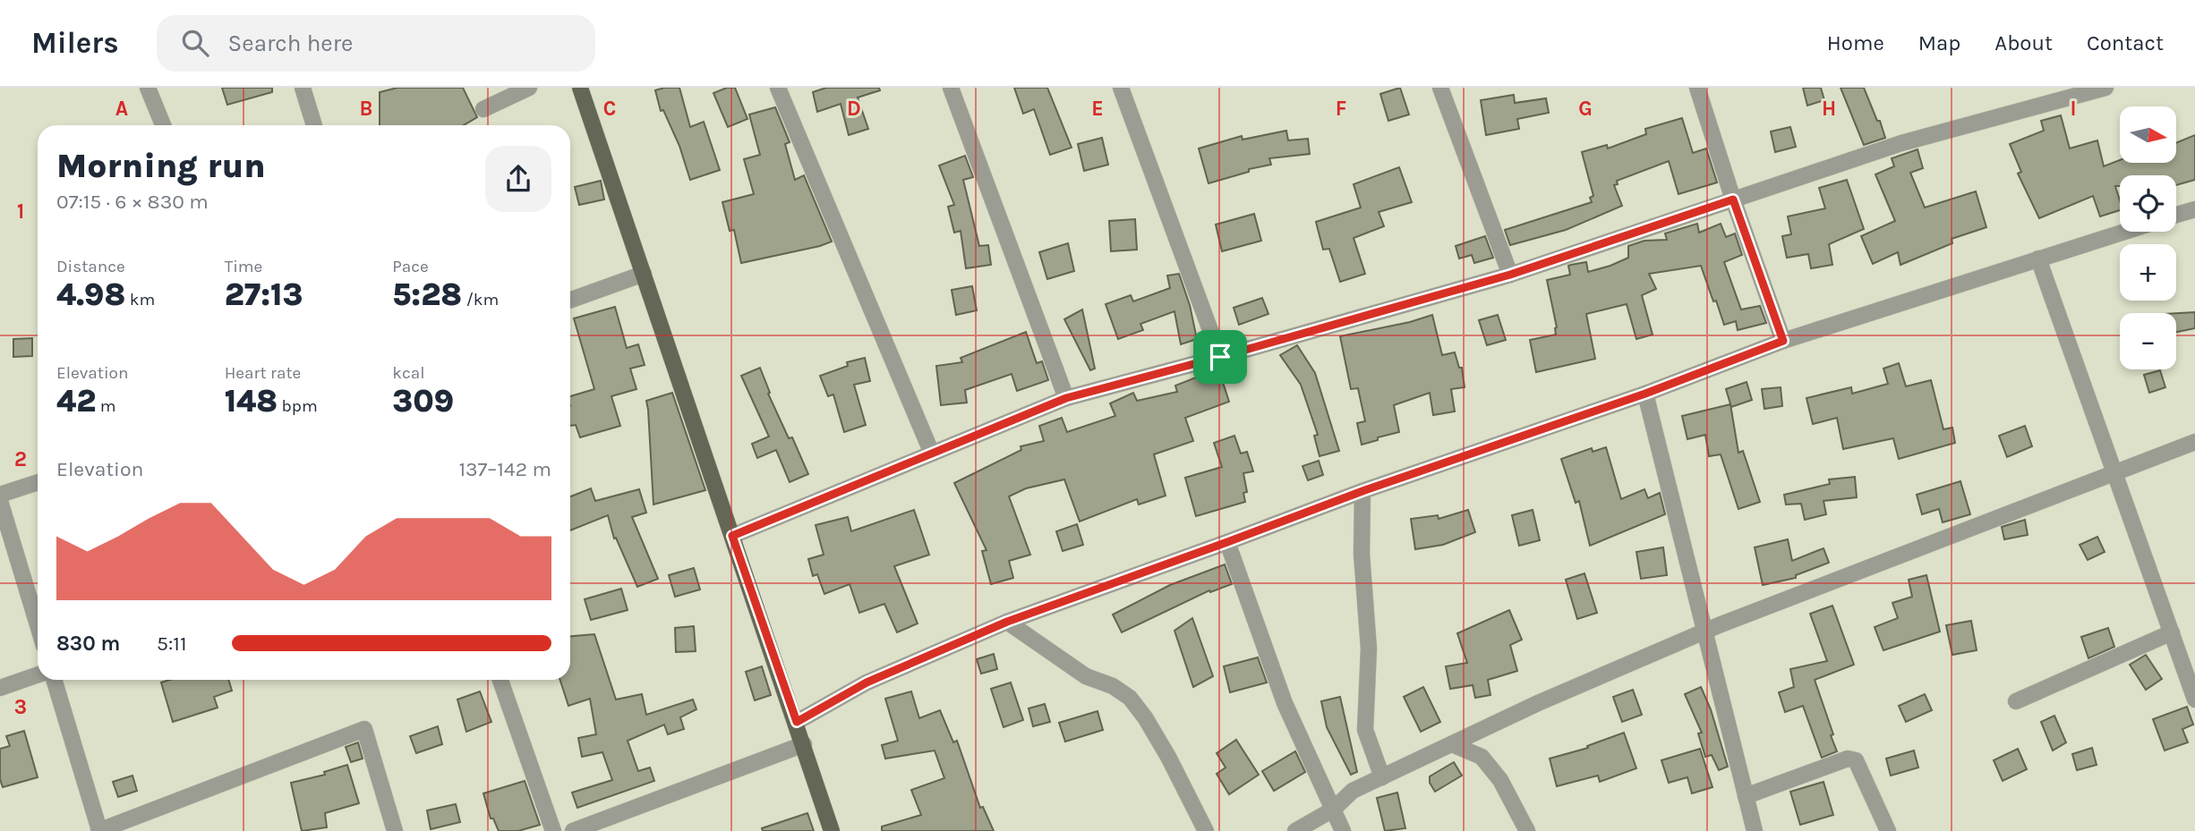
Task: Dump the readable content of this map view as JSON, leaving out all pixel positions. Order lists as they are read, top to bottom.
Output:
{
  "north": "right",
  "page": {
    "header": "Milers",
    "search": "Search here",
    "nav": [
      "Home",
      "Map",
      "About",
      "Contact"
    ],
    "map_buttons": ["+", "−"],
    "heading": ["Morning run", "07:15 · 6 × 830 m"],
    "stats": [
      ["Distance", "4.98 km"],
      ["Time", "27:13"],
      ["Pace", "5:28 /km"],
      ["Elevation", "42 m"],
      ["Heart rate", "148 bpm"],
      ["kcal", "309"]
    ],
    "chart": ["Elevation", "137–142 m"],
    "list": [
      {
        "name": "830 m",
        "note": "5:11"
      }
    ]
  },
  "grid": {
    "columns": [
      "A",
      "B",
      "C",
      "D",
      "E",
      "F",
      "G",
      "H",
      "I"
    ],
    "rows": ["1", "2", "3"]
  }
}
